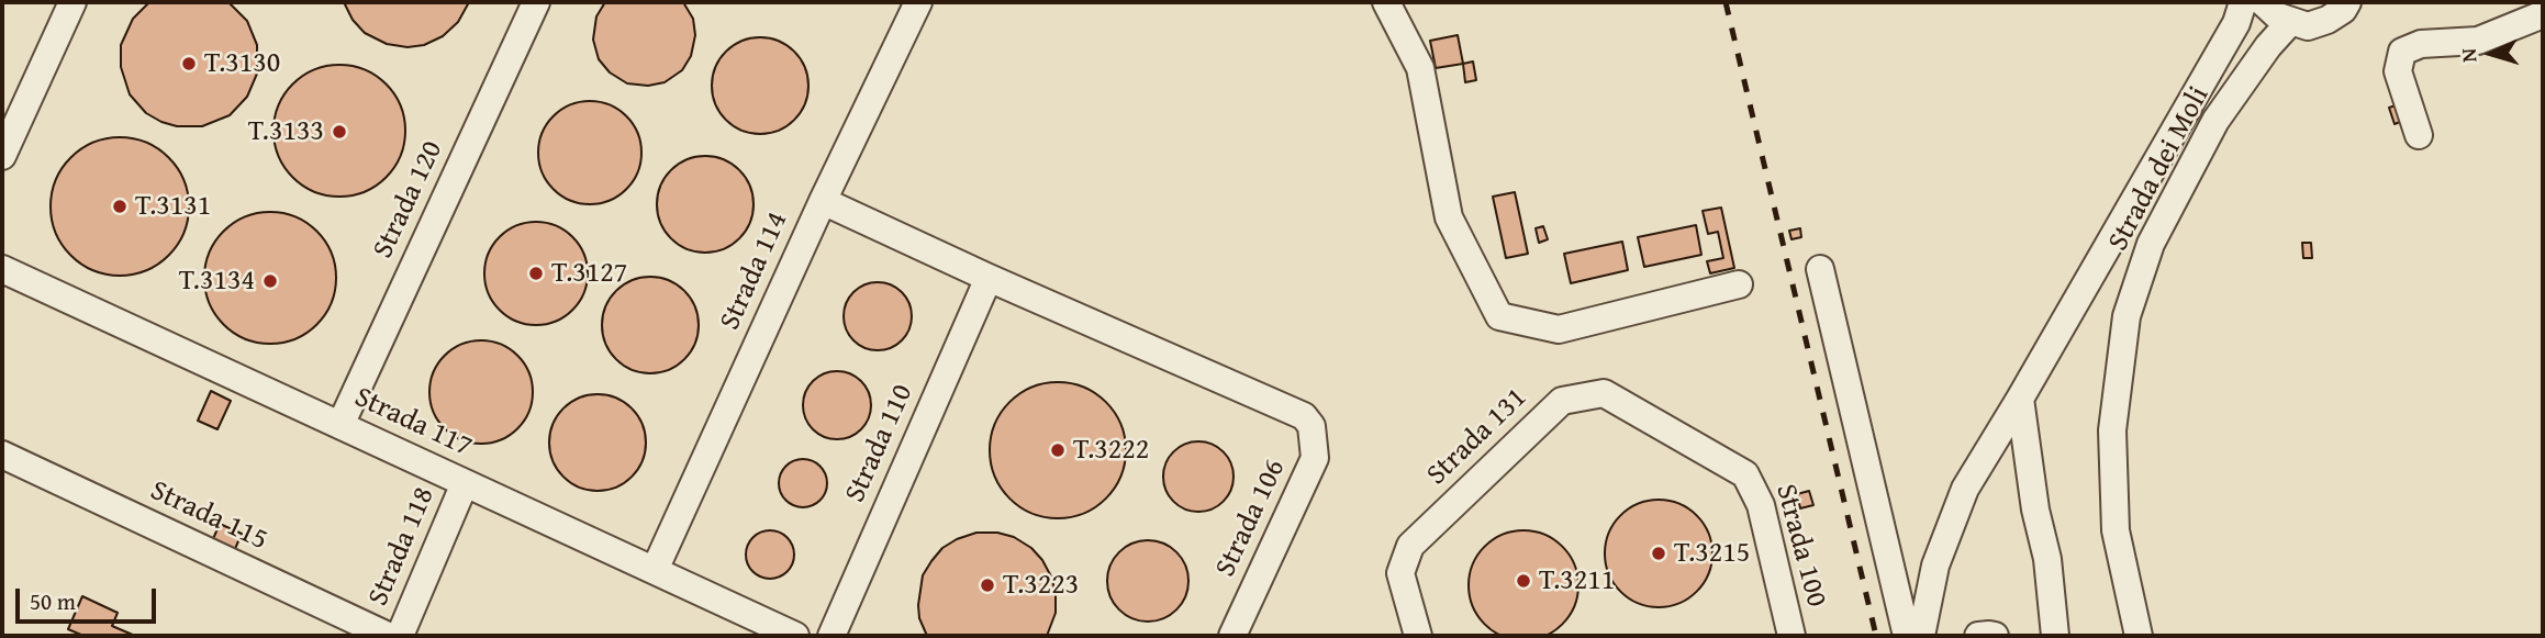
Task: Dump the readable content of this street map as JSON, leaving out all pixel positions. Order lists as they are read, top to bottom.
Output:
{
  "streets": {
    "street": [
      "Strada dei Moli",
      "Strada 120",
      "Strada 114",
      "Strada 117",
      "Strada 131",
      "Strada 110",
      "Strada 115",
      "Strada 106",
      "Strada 100",
      "Strada 118"
    ]
  },
  "crossings": [
    ["Strada 120", "Strada 117"],
    ["Strada 114", "Strada 117"],
    ["Strada 117", "Strada 118"],
    ["Strada 131", "Strada 100"],
    ["Strada 110", "Strada 106"]
  ],
  "places": [
    "T.3130",
    "T.3133",
    "T.3131",
    "T.3127",
    "T.3134",
    "T.3222",
    "T.3215",
    "T.3211",
    "T.3223"
  ],
  "scale_bar": "50 m",
  "north": "left"
}
